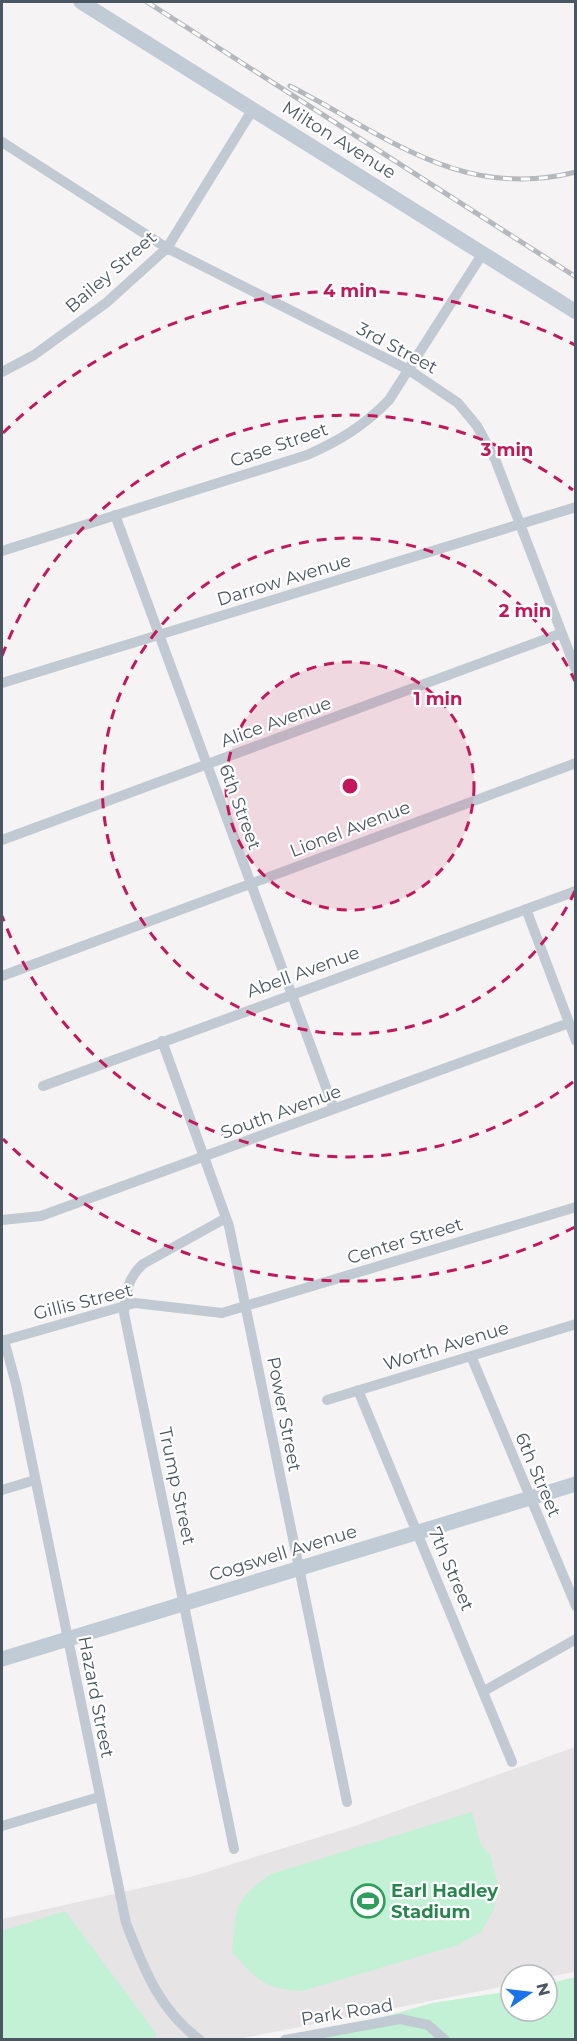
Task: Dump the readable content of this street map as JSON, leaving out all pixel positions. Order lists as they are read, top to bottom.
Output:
{
  "streets": {
    "street": [
      "Milton Avenue",
      "Bailey Street",
      "3rd Street",
      "Case Street",
      "Darrow Avenue",
      "Alice Avenue",
      "6th Street",
      "Lionel Avenue",
      "Abell Avenue",
      "South Avenue",
      "Center Street",
      "Gillis Street",
      "Worth Avenue",
      "Power Street",
      "Trump Street",
      "Cogswell Avenue",
      "7th Street",
      "Hazard Street",
      "Park Road"
    ]
  },
  "crossings": [
    ["Milton Avenue", "Bailey Street"],
    ["Milton Avenue", "Case Street"],
    ["Bailey Street", "3rd Street"],
    ["3rd Street", "Case Street"],
    ["3rd Street", "Darrow Avenue"],
    ["3rd Street", "Alice Avenue"],
    ["Case Street", "6th Street"],
    ["Darrow Avenue", "6th Street"],
    ["Alice Avenue", "6th Street"],
    ["6th Street", "Lionel Avenue"],
    ["6th Street", "Abell Avenue"],
    ["6th Street", "South Avenue"],
    ["6th Street", "Worth Avenue"],
    ["6th Street", "Cogswell Avenue"],
    ["Abell Avenue", "Power Street"],
    ["South Avenue", "Power Street"],
    ["Center Street", "Gillis Street"],
    ["Center Street", "Power Street"],
    ["Gillis Street", "Power Street"],
    ["Gillis Street", "Trump Street"],
    ["Gillis Street", "Hazard Street"],
    ["Worth Avenue", "7th Street"],
    ["Power Street", "Trump Street"],
    ["Power Street", "Cogswell Avenue"],
    ["Trump Street", "Cogswell Avenue"],
    ["Cogswell Avenue", "7th Street"],
    ["Cogswell Avenue", "Hazard Street"]
  ],
  "places": {
    "sports": ["Earl Hadley Stadium"]
  },
  "north": "right",
  "rings": [
    "4 min",
    "3 min",
    "2 min",
    "1 min"
  ]
}
